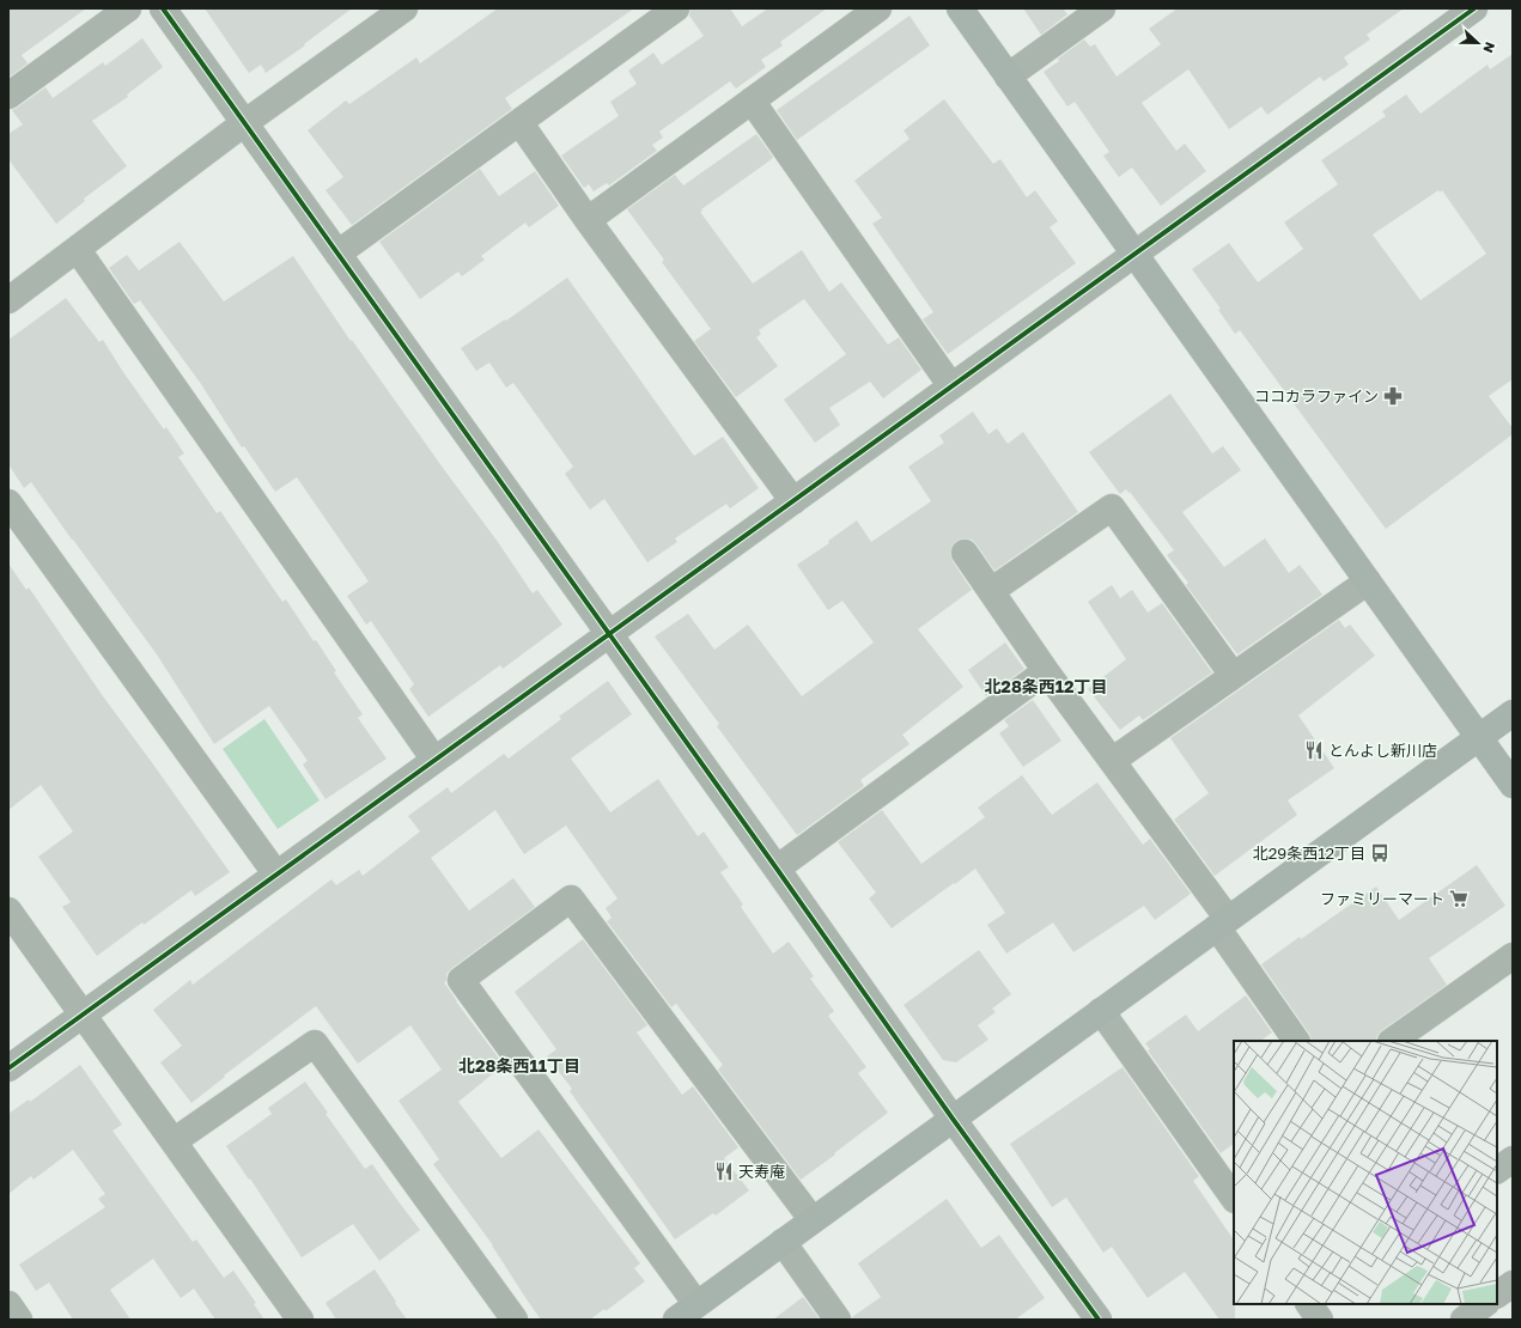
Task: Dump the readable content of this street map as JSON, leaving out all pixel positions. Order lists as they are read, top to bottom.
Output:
{
  "districts": ["北28条西12丁目", "北28条西11丁目"],
  "places": {
    "pharmacy": ["ココカラファイン"],
    "restaurant": ["とんよし新川店", "天寿庵"],
    "bus stop": ["北29条西12丁目"],
    "supermarket": ["ファミリーマート"]
  },
  "north": "right"
}
